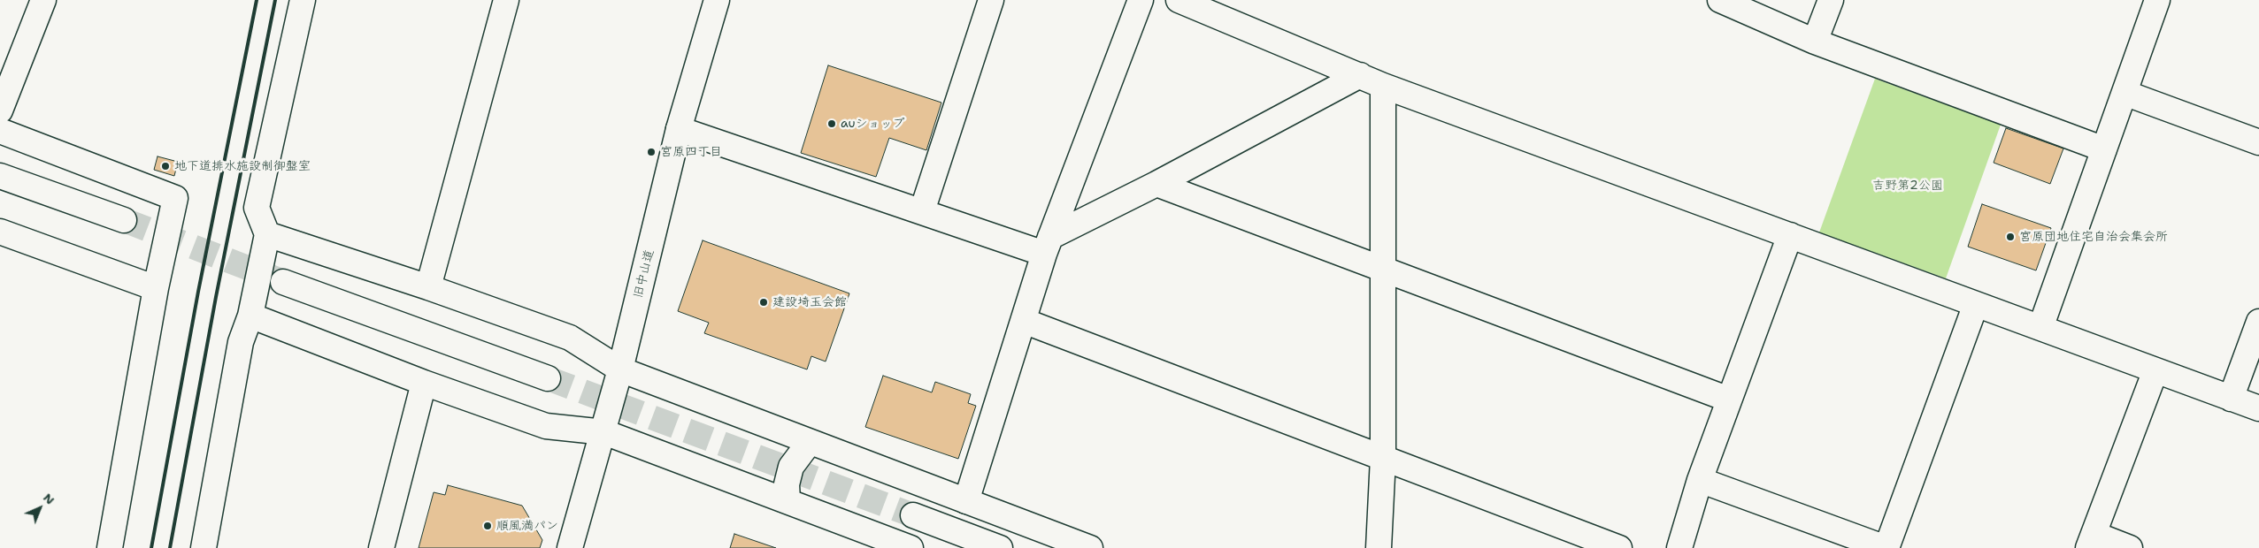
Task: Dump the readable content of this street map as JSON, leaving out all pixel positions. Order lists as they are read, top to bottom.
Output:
{
  "streets": {
    "street": ["旧中山道"]
  },
  "parks": ["吉野第2公園"],
  "places": [
    "auショップ",
    "宮原四丁目",
    "地下道排水施設制御盤室",
    "宮原団地住宅自治会集会所",
    "建設埼玉会館",
    "順風満パン"
  ],
  "north": "top right"
}
